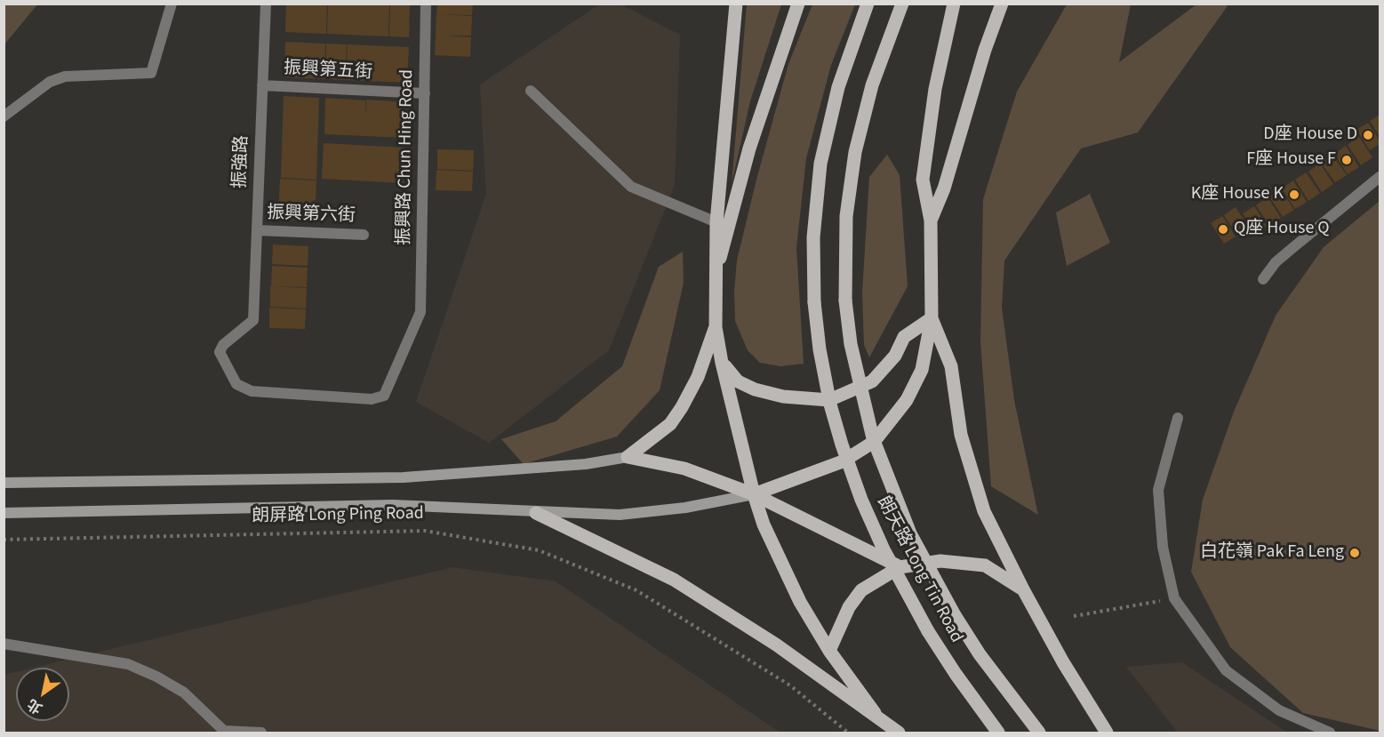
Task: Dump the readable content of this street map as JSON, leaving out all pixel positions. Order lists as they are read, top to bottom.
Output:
{
  "streets": {
    "main road": ["朗屏路 Long Ping Road", "朗天路 Long Tin Road"],
    "lane": [
      "振興第五街",
      "振興路 Chun Hing Road",
      "振強路",
      "振興第六街"
    ]
  },
  "crossings": [
    ["振興第五街", "振興路 Chun Hing Road"],
    ["振興第五街", "振強路"],
    ["振興路 Chun Hing Road", "振強路"],
    ["振強路", "振興第六街"]
  ],
  "places": [
    "D座 House D",
    "F座 House F",
    "K座 House K",
    "Q座 House Q",
    "白花嶺 Pak Fa Leng"
  ],
  "north": "bottom left"
}
